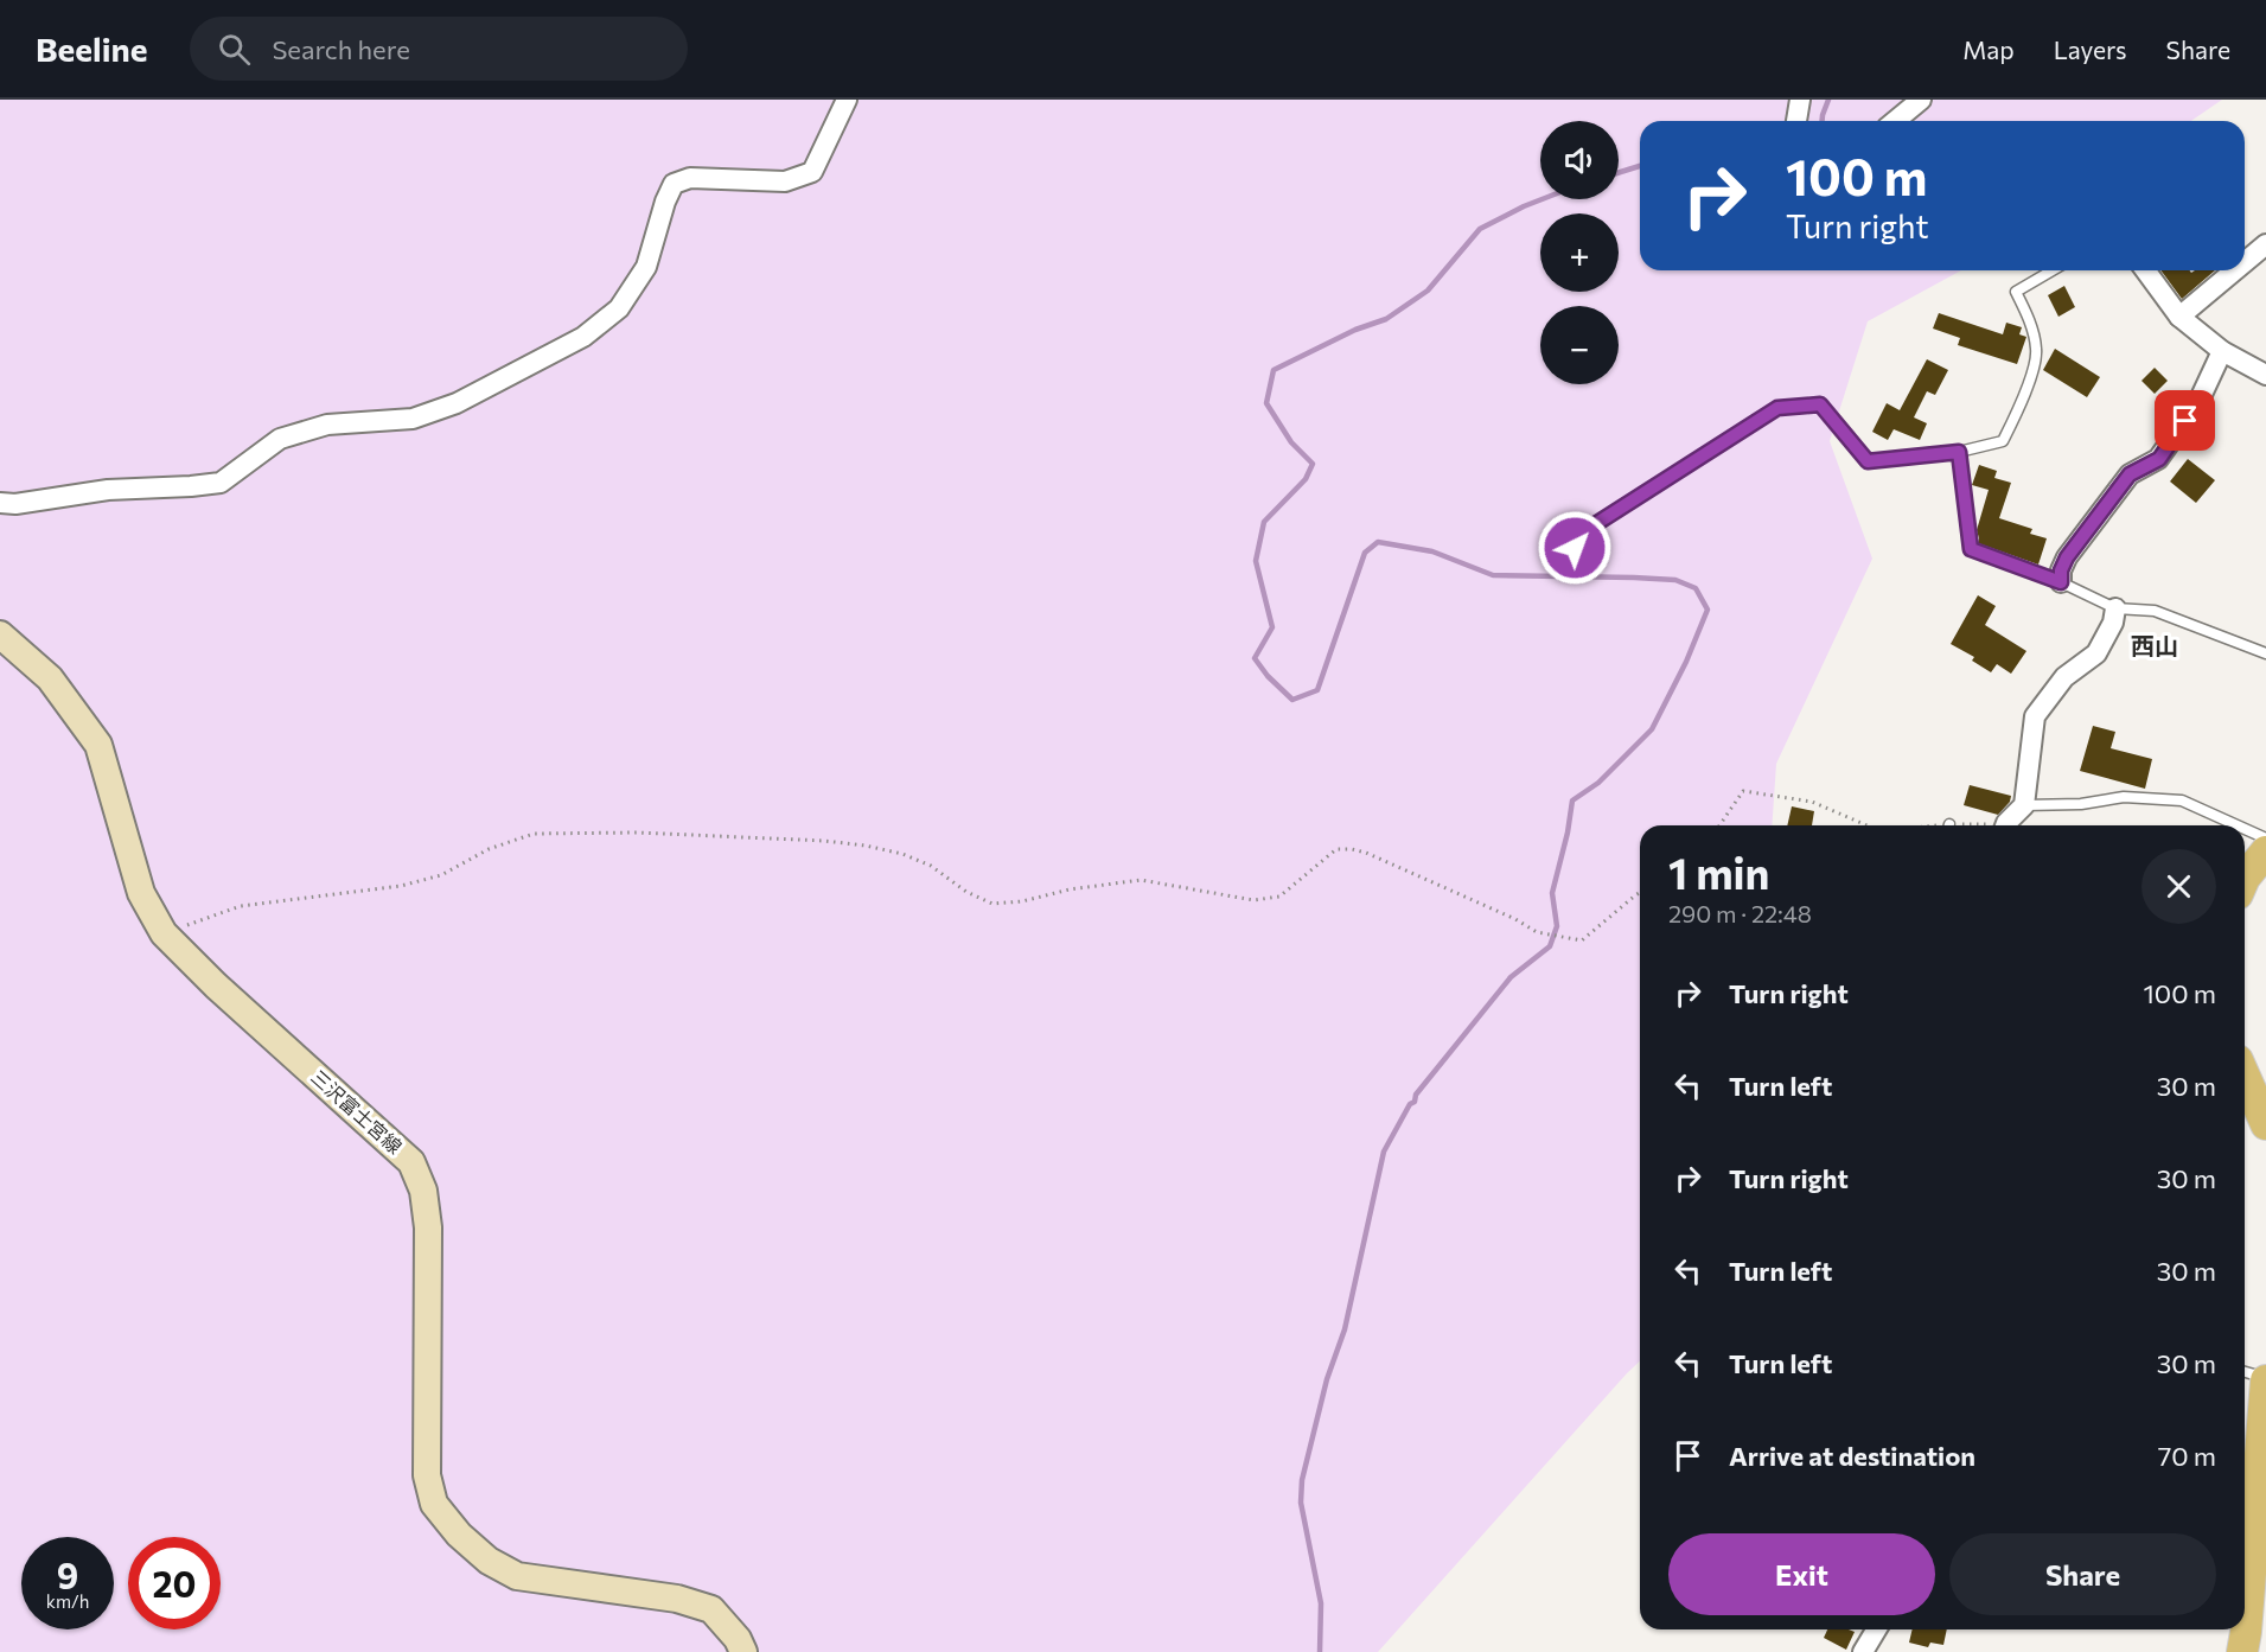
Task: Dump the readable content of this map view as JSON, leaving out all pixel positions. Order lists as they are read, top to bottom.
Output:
{
  "streets": {
    "main road": ["三沢富士宮線"]
  },
  "districts": ["西山"],
  "page": {
    "header": "Beeline",
    "search": "Search here",
    "nav": ["Map", "Layers", "Share"],
    "map_buttons": ["+", "−"],
    "turn": ["100 m", "Turn right"],
    "heading": ["1 min", "290 m · 22:48"],
    "list": [
      {
        "name": "Turn right",
        "value": "100 m"
      },
      {
        "name": "Turn left",
        "value": "30 m"
      },
      {
        "name": "Turn right",
        "value": "30 m"
      },
      {
        "name": "Turn left",
        "value": "30 m"
      },
      {
        "name": "Turn left",
        "value": "30 m"
      },
      {
        "name": "Arrive at destination",
        "value": "70 m"
      }
    ],
    "buttons": ["Exit", "Share"],
    "speed": "9 km/h",
    "limit": "20"
  }
}
